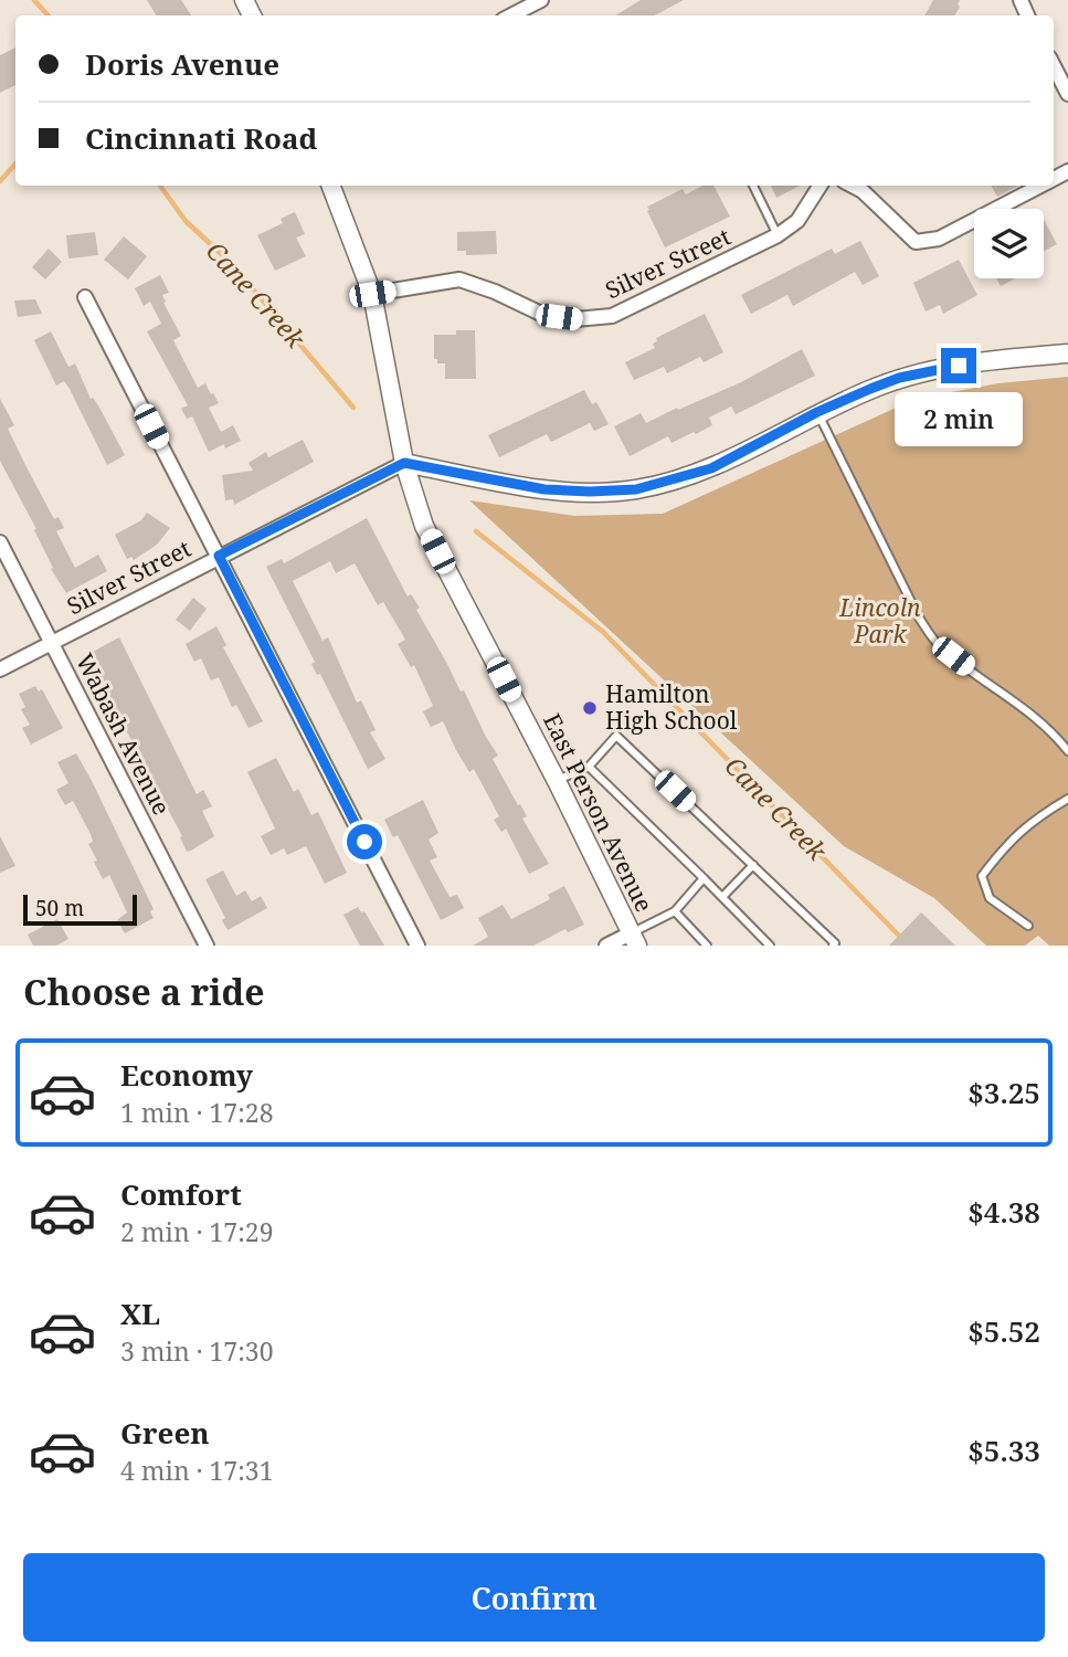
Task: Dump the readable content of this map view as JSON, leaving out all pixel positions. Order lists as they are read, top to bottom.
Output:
{
  "streets": {
    "main road": ["East Person Avenue"],
    "street": ["Silver Street", "Wabash Avenue"]
  },
  "crossings": [
    ["Silver Street", "Wabash Avenue"],
    ["Silver Street", "East Person Avenue"]
  ],
  "water": ["Cane Creek"],
  "parks": ["Lincoln Park"],
  "places": ["Hamilton High School"],
  "scale_bar": "50 m",
  "page": {
    "banner": ["Doris Avenue", "Cincinnati Road"],
    "bubble": "2 min",
    "scale": "50 m",
    "heading": "Choose a ride",
    "list": [
      {
        "name": "Economy",
        "note": "1 min · 17:28",
        "value": "$3.25"
      },
      {
        "name": "Comfort",
        "note": "2 min · 17:29",
        "value": "$4.38"
      },
      {
        "name": "XL",
        "note": "3 min · 17:30",
        "value": "$5.52"
      },
      {
        "name": "Green",
        "note": "4 min · 17:31",
        "value": "$5.33"
      }
    ],
    "buttons": "Confirm"
  }
}
